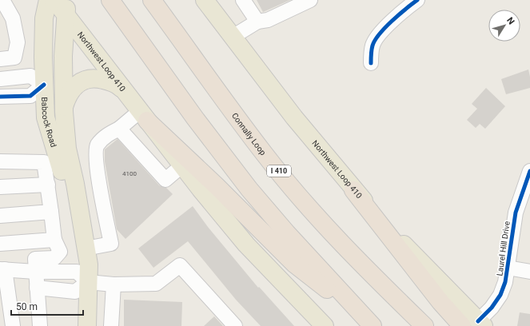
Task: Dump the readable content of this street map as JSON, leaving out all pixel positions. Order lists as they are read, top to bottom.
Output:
{
  "streets": {
    "highway": ["Connally Loop", "I 410"],
    "main road": ["Northwest Loop 410", "Babcock Road"],
    "street": ["Laurel Hill Drive"]
  },
  "crossings": [
    ["Northwest Loop 410", "Babcock Road"],
    ["Northwest Loop 410", "Laurel Hill Drive"]
  ],
  "house_numbers": ["4100"],
  "scale_bar": "50 m",
  "north": "top right"
}
